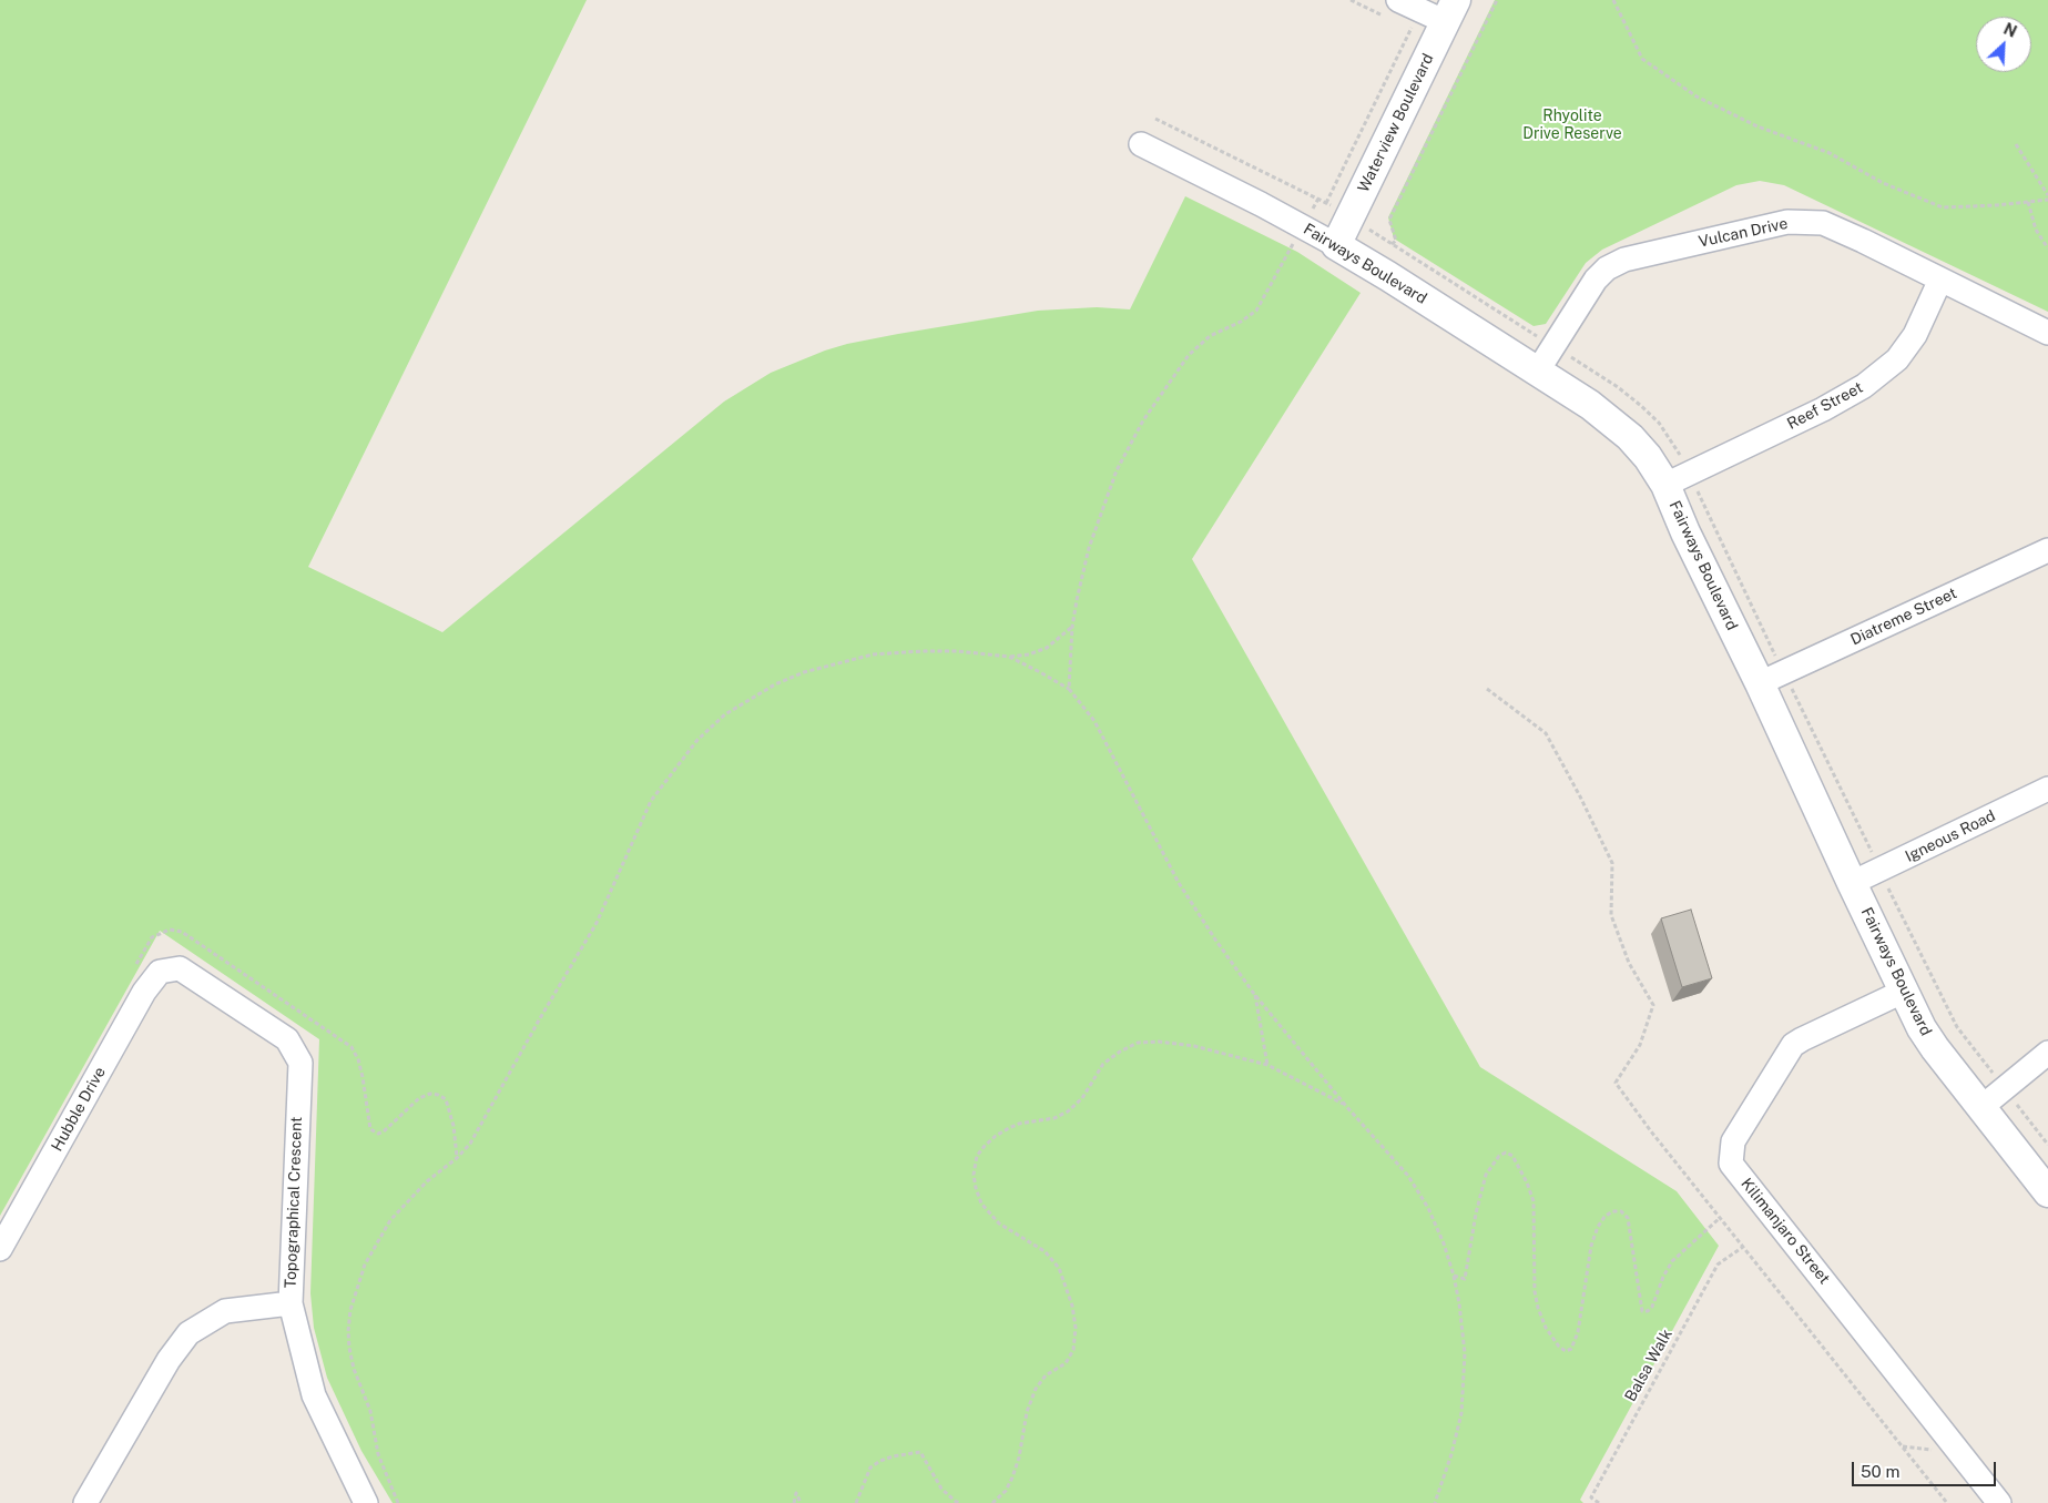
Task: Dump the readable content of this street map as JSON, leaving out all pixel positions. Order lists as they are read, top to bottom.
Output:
{
  "streets": {
    "street": [
      "Waterview Boulevard",
      "Vulcan Drive",
      "Fairways Boulevard",
      "Reef Street",
      "Diatreme Street",
      "Igneous Road",
      "Hubble Drive",
      "Topographical Crescent",
      "Kilimanjaro Street"
    ],
    "path": ["Balsa Walk"]
  },
  "crossings": [
    ["Waterview Boulevard", "Fairways Boulevard"],
    ["Vulcan Drive", "Fairways Boulevard"],
    ["Vulcan Drive", "Reef Street"],
    ["Fairways Boulevard", "Reef Street"],
    ["Fairways Boulevard", "Diatreme Street"],
    ["Fairways Boulevard", "Igneous Road"],
    ["Fairways Boulevard", "Kilimanjaro Street"],
    ["Hubble Drive", "Topographical Crescent"]
  ],
  "parks": ["Rhyolite Drive Reserve"],
  "scale_bar": "50 m",
  "north": "top right"
}
